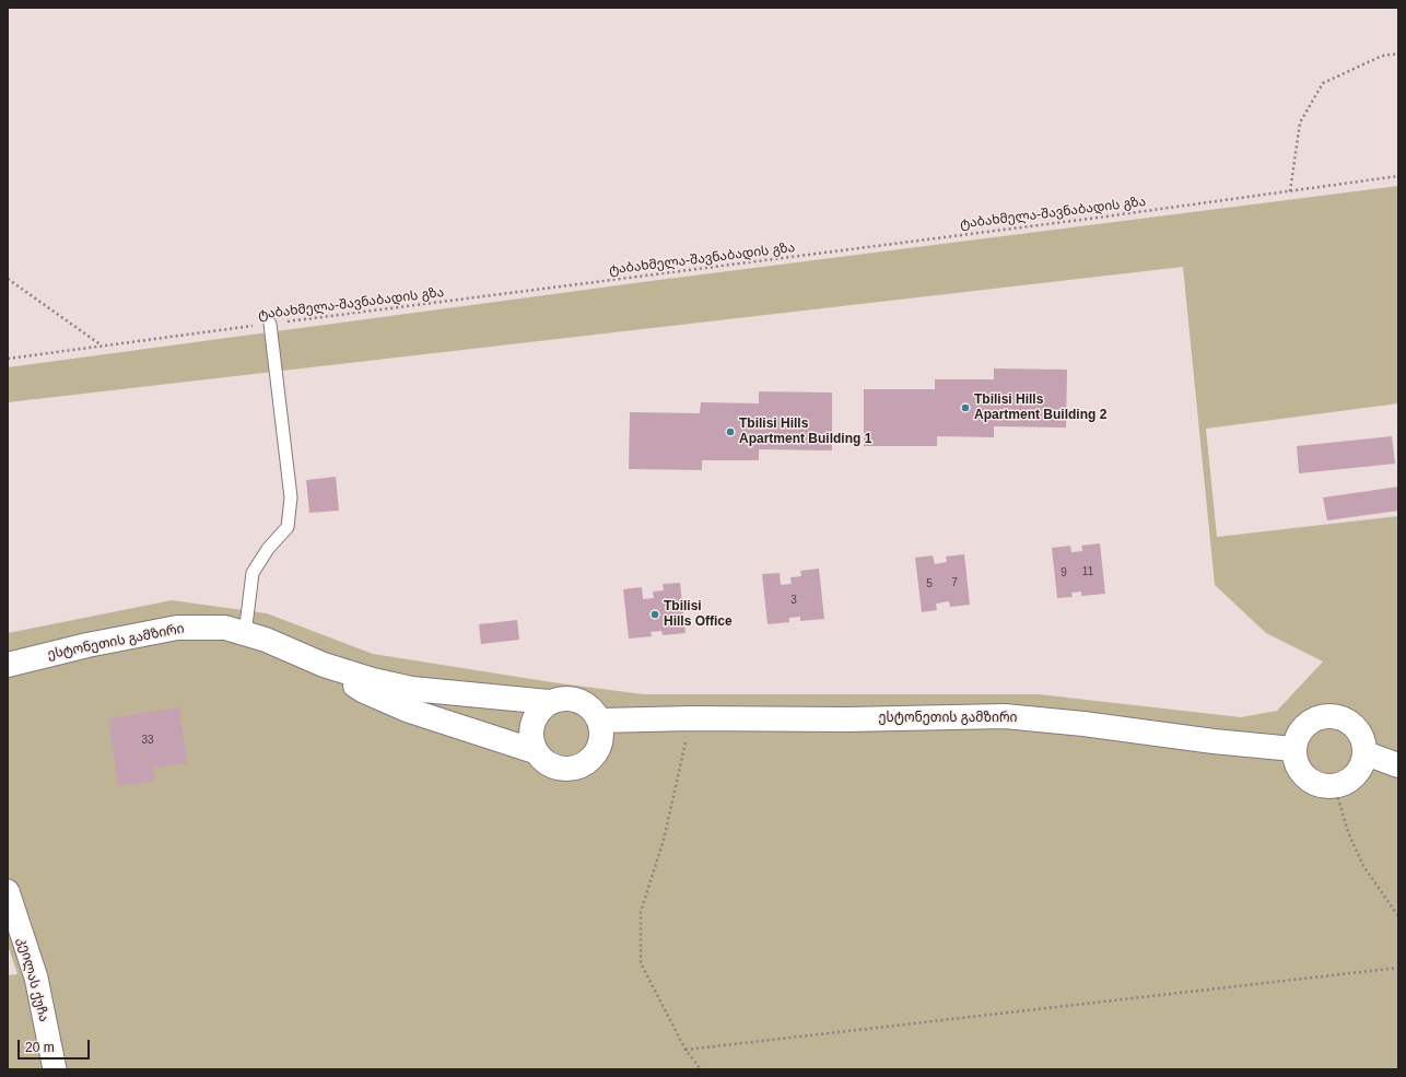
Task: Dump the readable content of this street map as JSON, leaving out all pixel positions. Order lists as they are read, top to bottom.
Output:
{
  "streets": {
    "street": ["ესტონეთის გამზირი", "კეილას ქუჩა"],
    "path": ["ტაბახმელა-შავნაბადის გზა"]
  },
  "places": ["Tbilisi Hills Apartment Building 2", "Tbilisi Hills Apartment Building 1", "Tbilisi Hills Office"],
  "house_numbers": [
    "11",
    "9",
    "7",
    "5",
    "3",
    "33"
  ],
  "scale_bar": "20 m"
}
